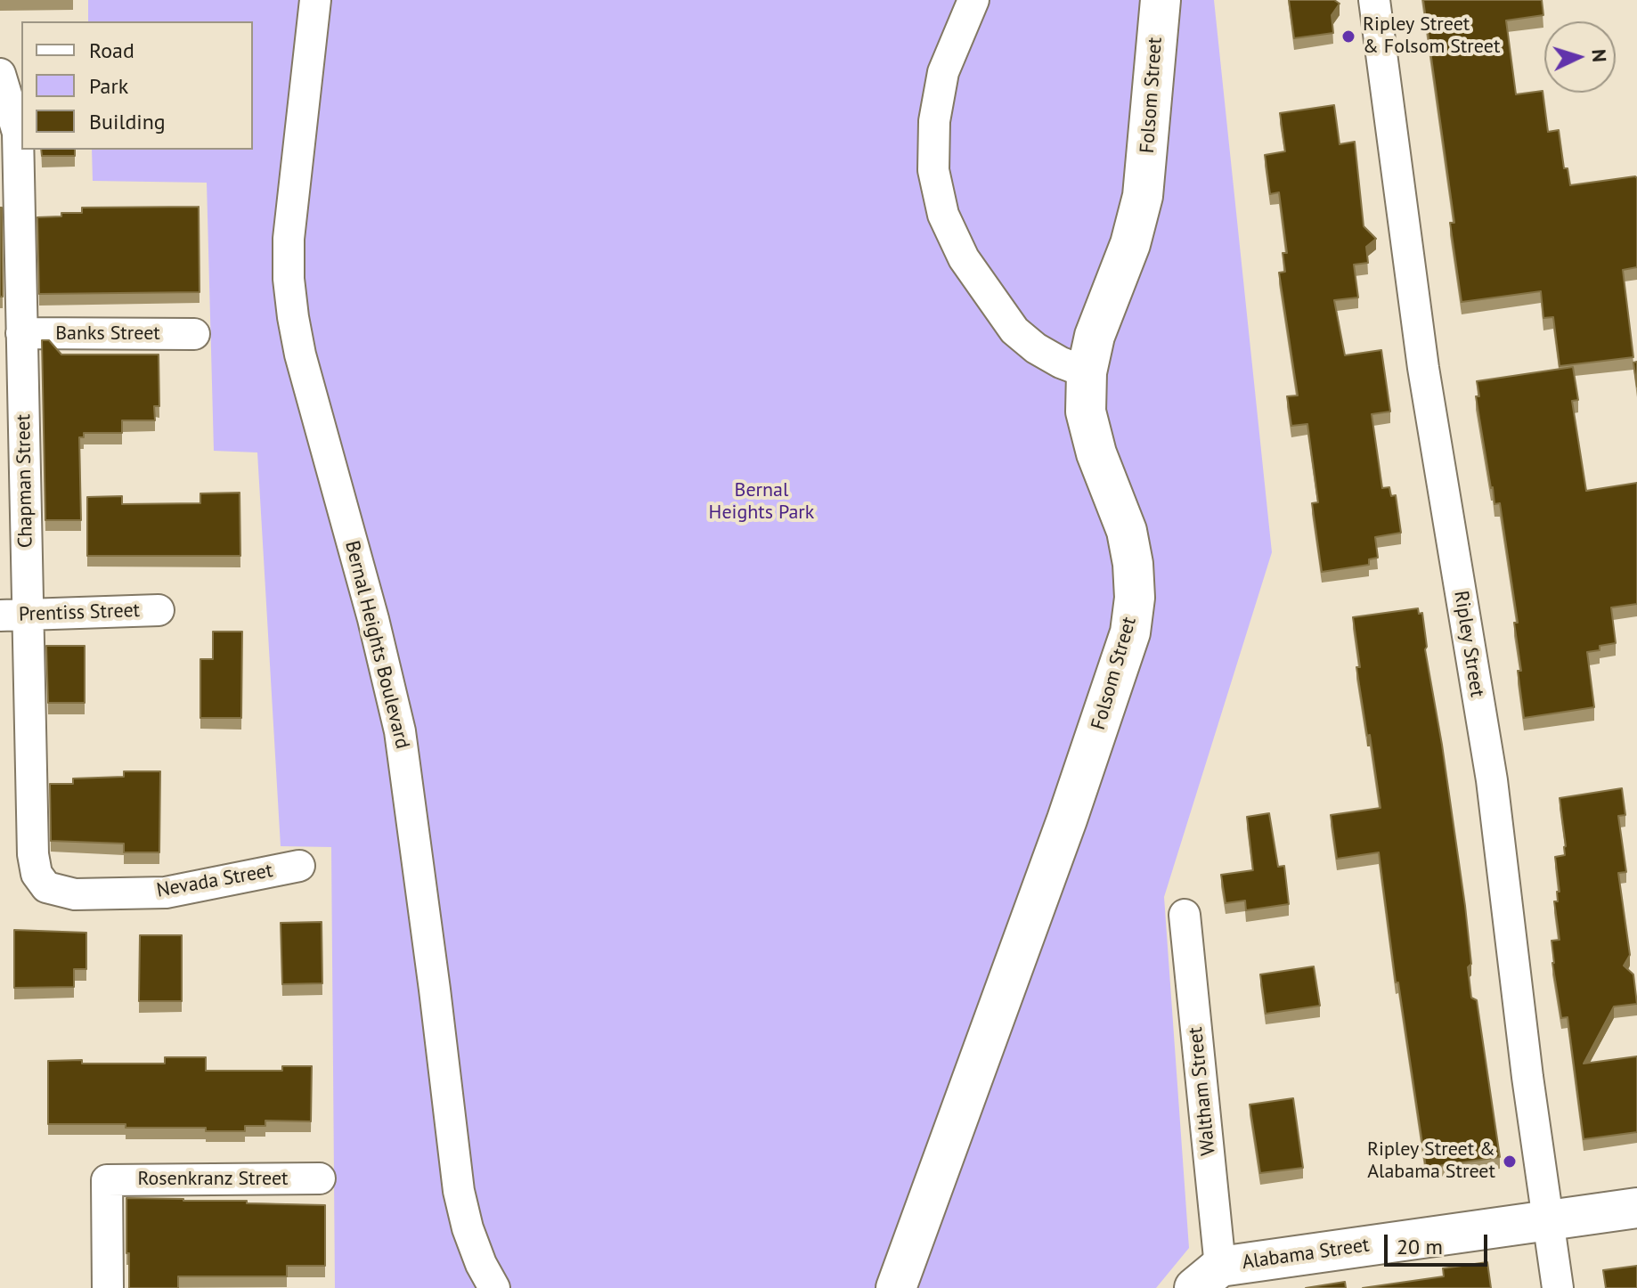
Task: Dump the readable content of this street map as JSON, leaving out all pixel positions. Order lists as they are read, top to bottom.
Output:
{
  "streets": {
    "street": [
      "Folsom Street",
      "Banks Street",
      "Chapman Street",
      "Prentiss Street",
      "Ripley Street",
      "Bernal Heights Boulevard",
      "Nevada Street",
      "Waltham Street",
      "Rosenkranz Street",
      "Alabama Street"
    ]
  },
  "crossings": [
    ["Banks Street", "Chapman Street"],
    ["Chapman Street", "Prentiss Street"],
    ["Chapman Street", "Nevada Street"],
    ["Ripley Street", "Alabama Street"],
    ["Waltham Street", "Alabama Street"]
  ],
  "parks": ["Bernal Heights Park"],
  "places": ["Ripley Street & Folsom Street", "Ripley Street & Alabama Street"],
  "legend": ["Road", "Park", "Building"],
  "scale_bar": "20 m",
  "north": "right"
}
